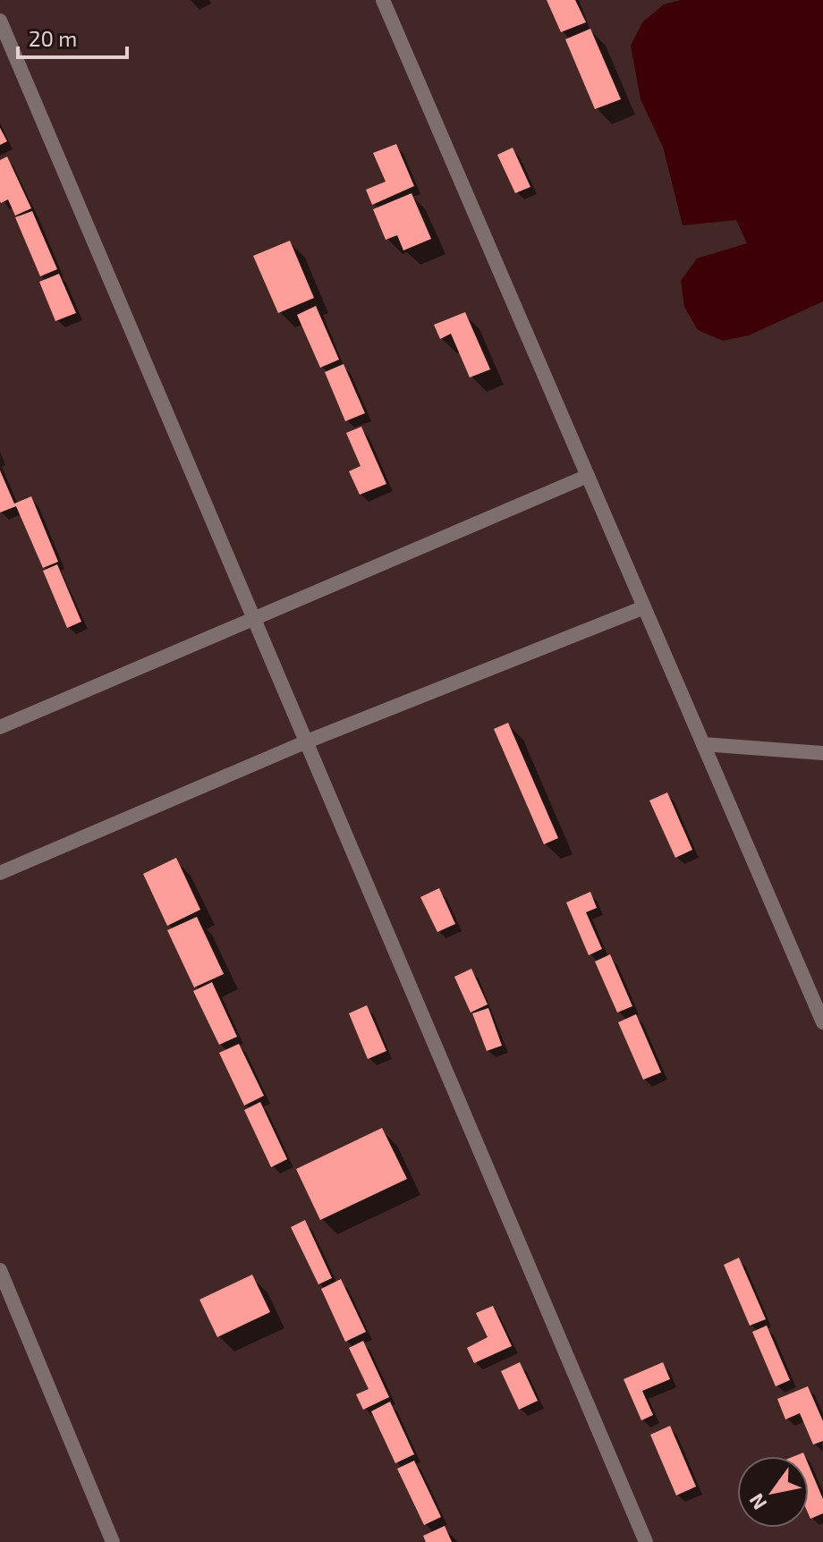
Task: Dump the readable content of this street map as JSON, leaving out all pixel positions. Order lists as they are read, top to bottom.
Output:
{
  "scale_bar": "20 m",
  "north": "bottom left"
}
